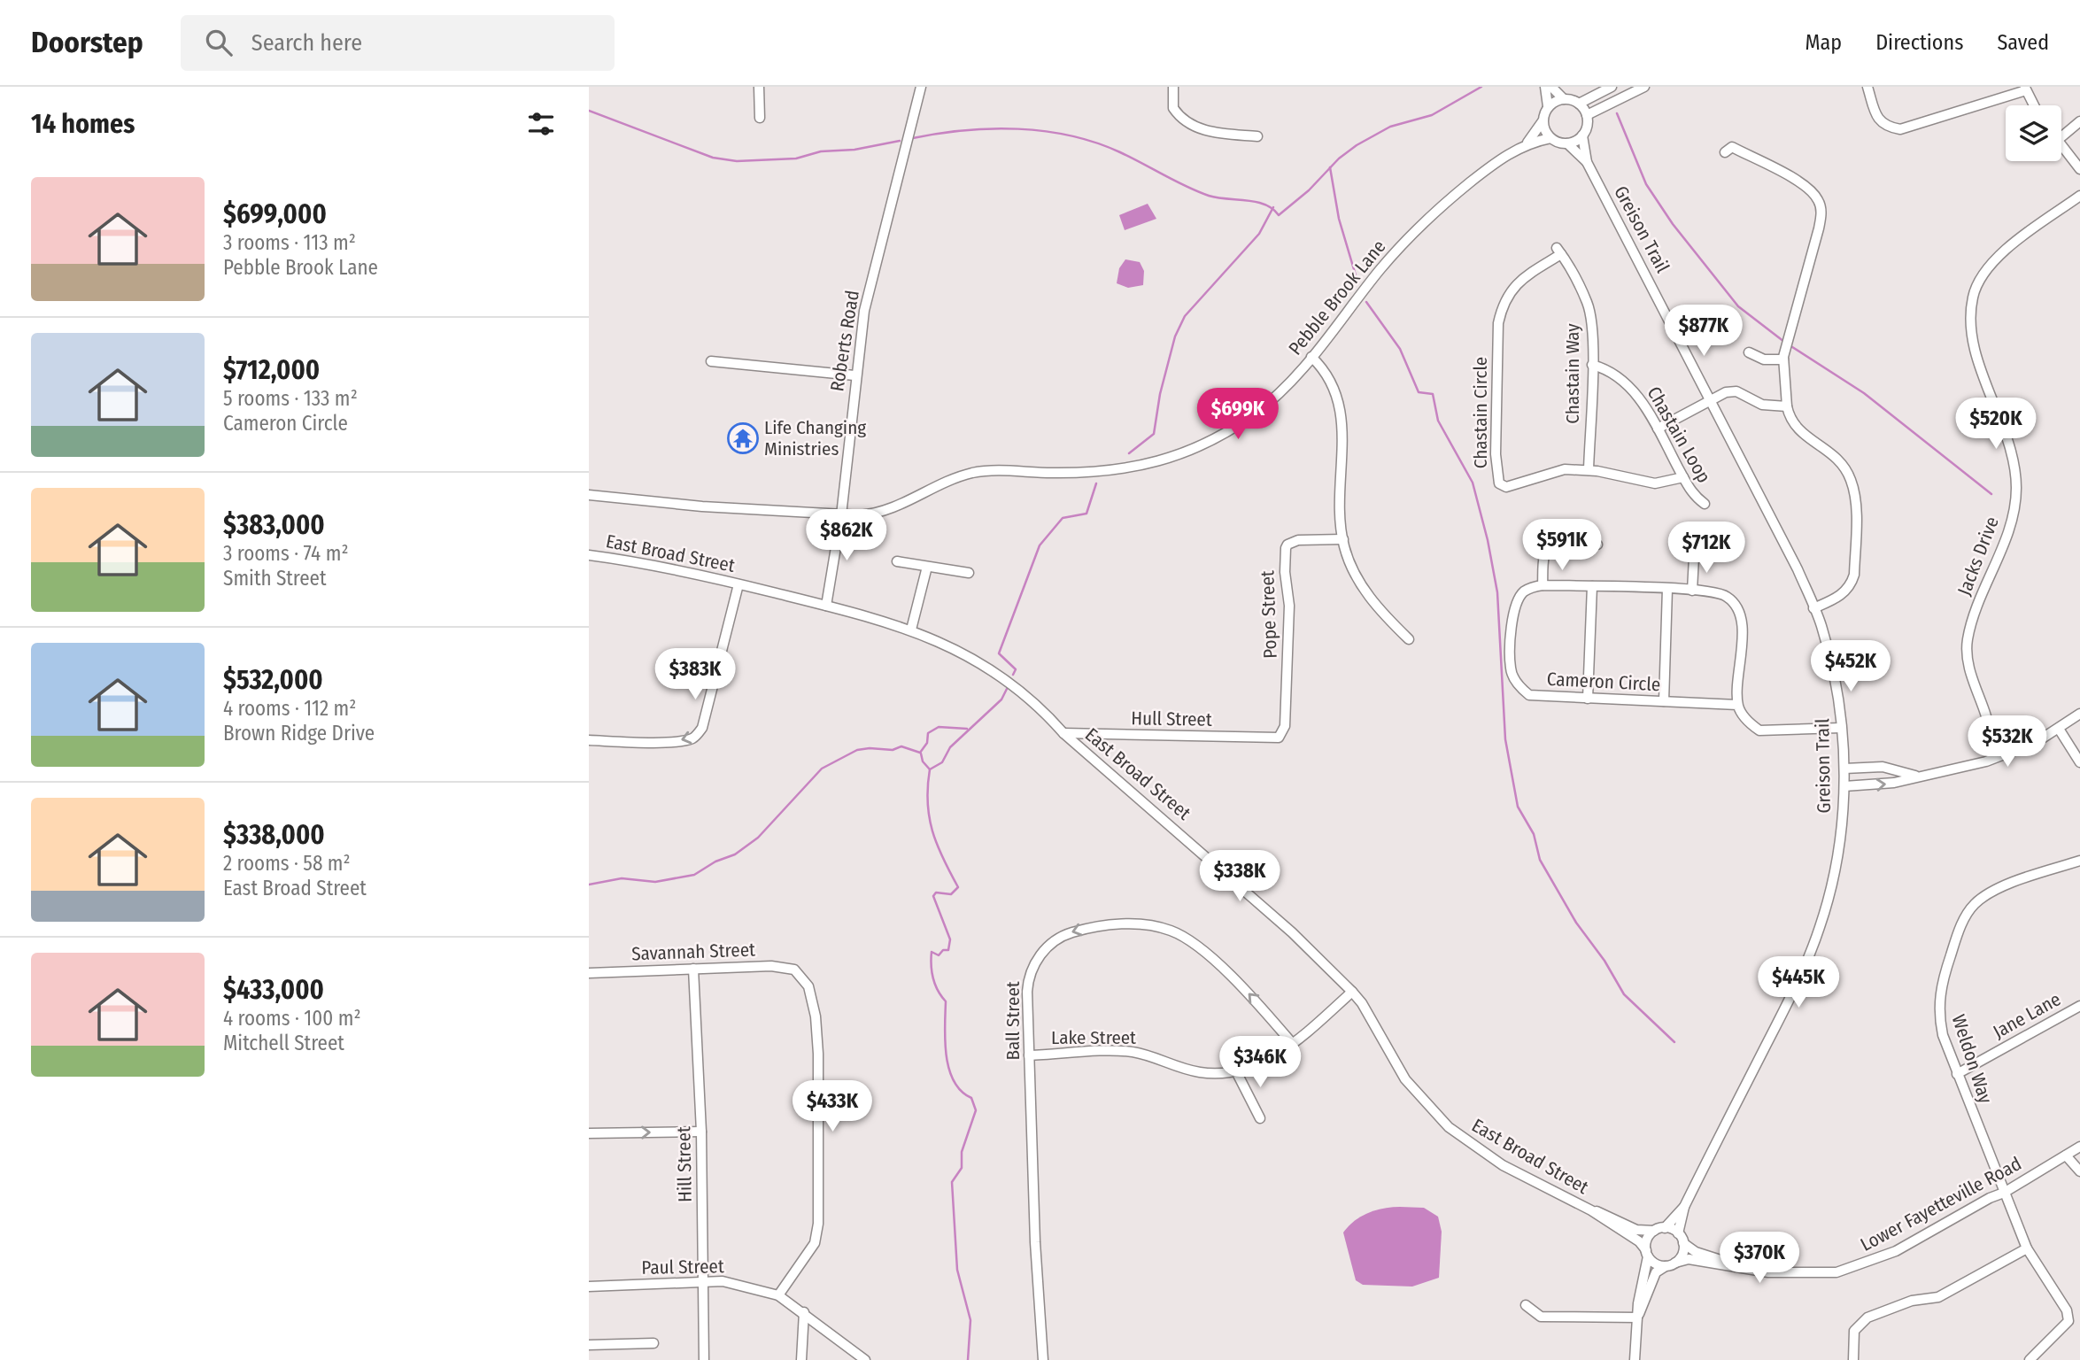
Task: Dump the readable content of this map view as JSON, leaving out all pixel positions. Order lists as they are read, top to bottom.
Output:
{
  "streets": {
    "street": [
      "Greison Trail",
      "Pebble Brook Lane",
      "Roberts Road",
      "Chastain Way",
      "Chastain Circle",
      "Chastain Loop",
      "East Broad Street",
      "Jacks Drive",
      "Pope Street",
      "Cameron Circle",
      "Hull Street",
      "Savannah Street",
      "Jane Lane",
      "Ball Street",
      "Lake Street",
      "Weldon Way",
      "Hill Street",
      "Lower Fayetteville Road",
      "Paul Street"
    ]
  },
  "crossings": [
    ["Greison Trail", "Pebble Brook Lane"],
    ["Greison Trail", "East Broad Street"],
    ["Greison Trail", "Lower Fayetteville Road"],
    ["Pebble Brook Lane", "Roberts Road"],
    ["Roberts Road", "East Broad Street"],
    ["Chastain Way", "Chastain Circle"],
    ["Chastain Way", "Chastain Loop"],
    ["Chastain Circle", "Chastain Loop"],
    ["East Broad Street", "Hull Street"],
    ["East Broad Street", "Lake Street"],
    ["East Broad Street", "Lower Fayetteville Road"],
    ["Pope Street", "Hull Street"],
    ["Savannah Street", "Hill Street"],
    ["Savannah Street", "Paul Street"],
    ["Jane Lane", "Weldon Way"],
    ["Ball Street", "Lake Street"],
    ["Weldon Way", "Lower Fayetteville Road"],
    ["Hill Street", "Paul Street"]
  ],
  "places": {
    "temple": ["Life Changing Ministries"]
  },
  "page": {
    "header": "Doorstep",
    "search": "Search here",
    "nav": ["Map", "Directions", "Saved"],
    "heading": "14 homes",
    "list": [
      {
        "name": "$699,000",
        "note": "3 rooms · 113 m² · Pebble Brook Lane"
      },
      {
        "name": "$712,000",
        "note": "5 rooms · 133 m² · Cameron Circle"
      },
      {
        "name": "$383,000",
        "note": "3 rooms · 74 m² · Smith Street"
      },
      {
        "name": "$532,000",
        "note": "4 rooms · 112 m² · Brown Ridge Drive"
      },
      {
        "name": "$338,000",
        "note": "2 rooms · 58 m² · East Broad Street"
      },
      {
        "name": "$433,000",
        "note": "4 rooms · 100 m² · Mitchell Street"
      }
    ],
    "price": [
      "$877K",
      "$699K",
      "$520K",
      "$862K",
      "$591K",
      "$712K",
      "$452K",
      "$383K",
      "$532K",
      "$338K",
      "$445K",
      "$346K",
      "$433K",
      "$370K"
    ]
  }
}
